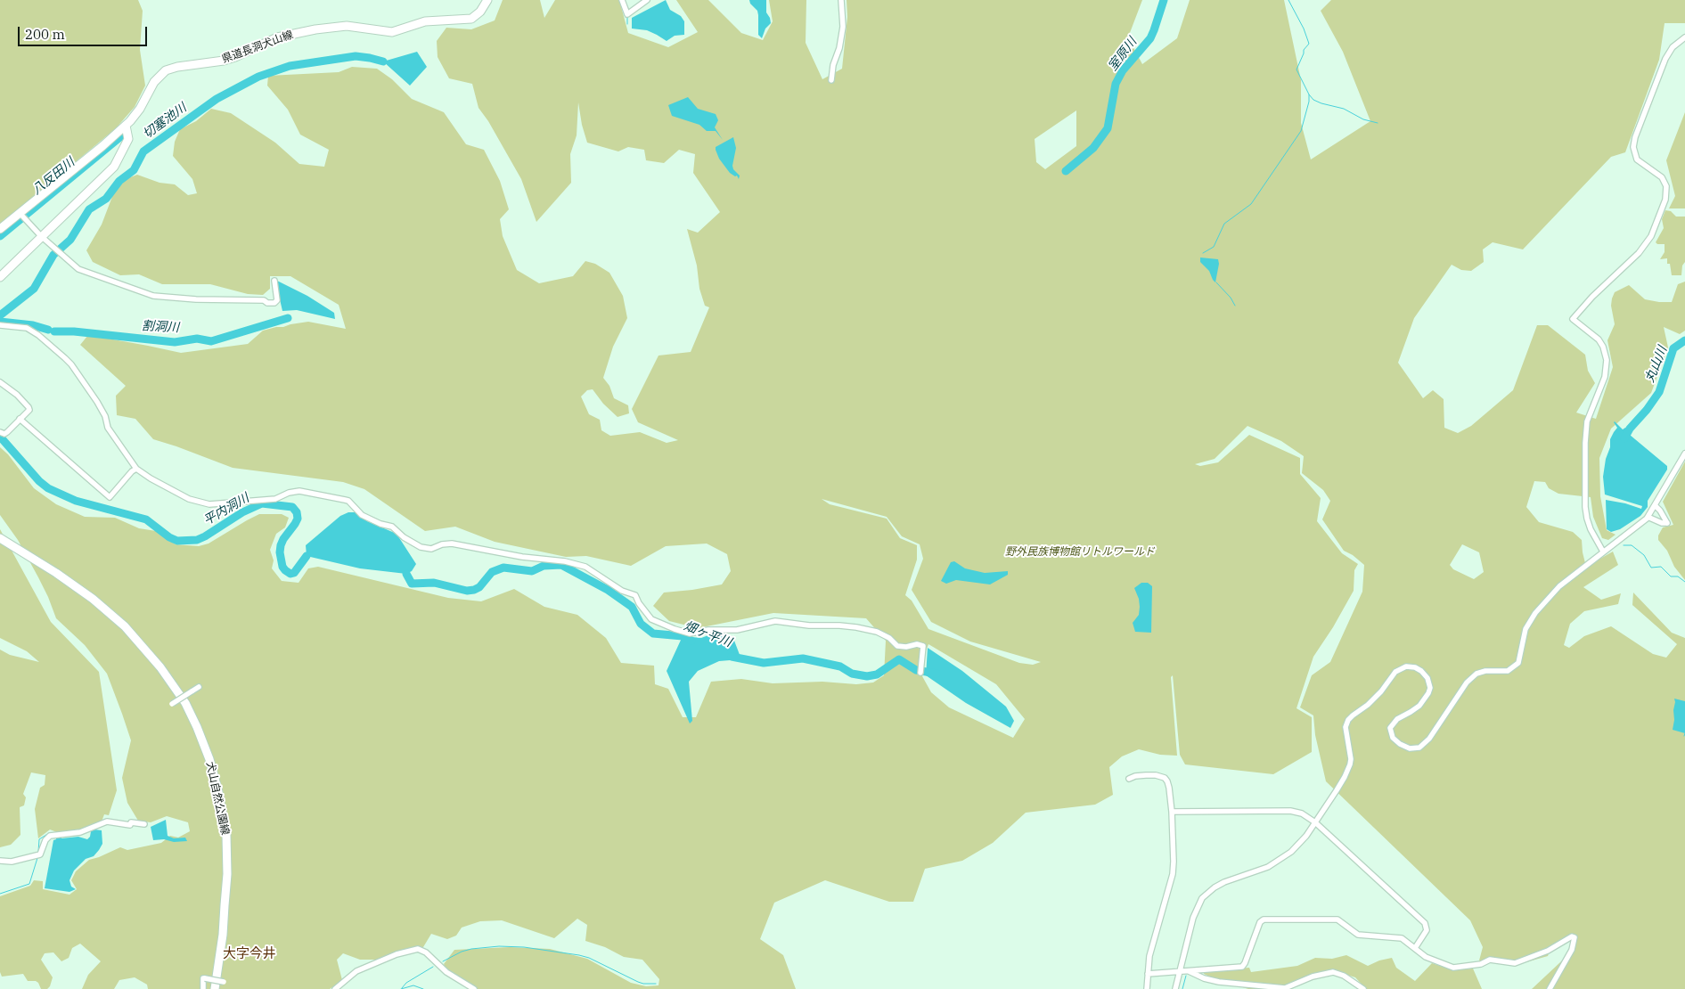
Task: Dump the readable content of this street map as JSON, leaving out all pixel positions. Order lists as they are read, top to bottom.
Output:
{
  "streets": {
    "main road": ["県道長洞犬山線", "犬山自然公園線"]
  },
  "districts": ["大字今井"],
  "water": [
    "室原川",
    "切塞池川",
    "八反田川",
    "割洞川",
    "丸山川",
    "平内洞川",
    "畑ヶ平川"
  ],
  "parks": ["野外民族博物館リトルワールド"],
  "scale_bar": "200 m"
}
